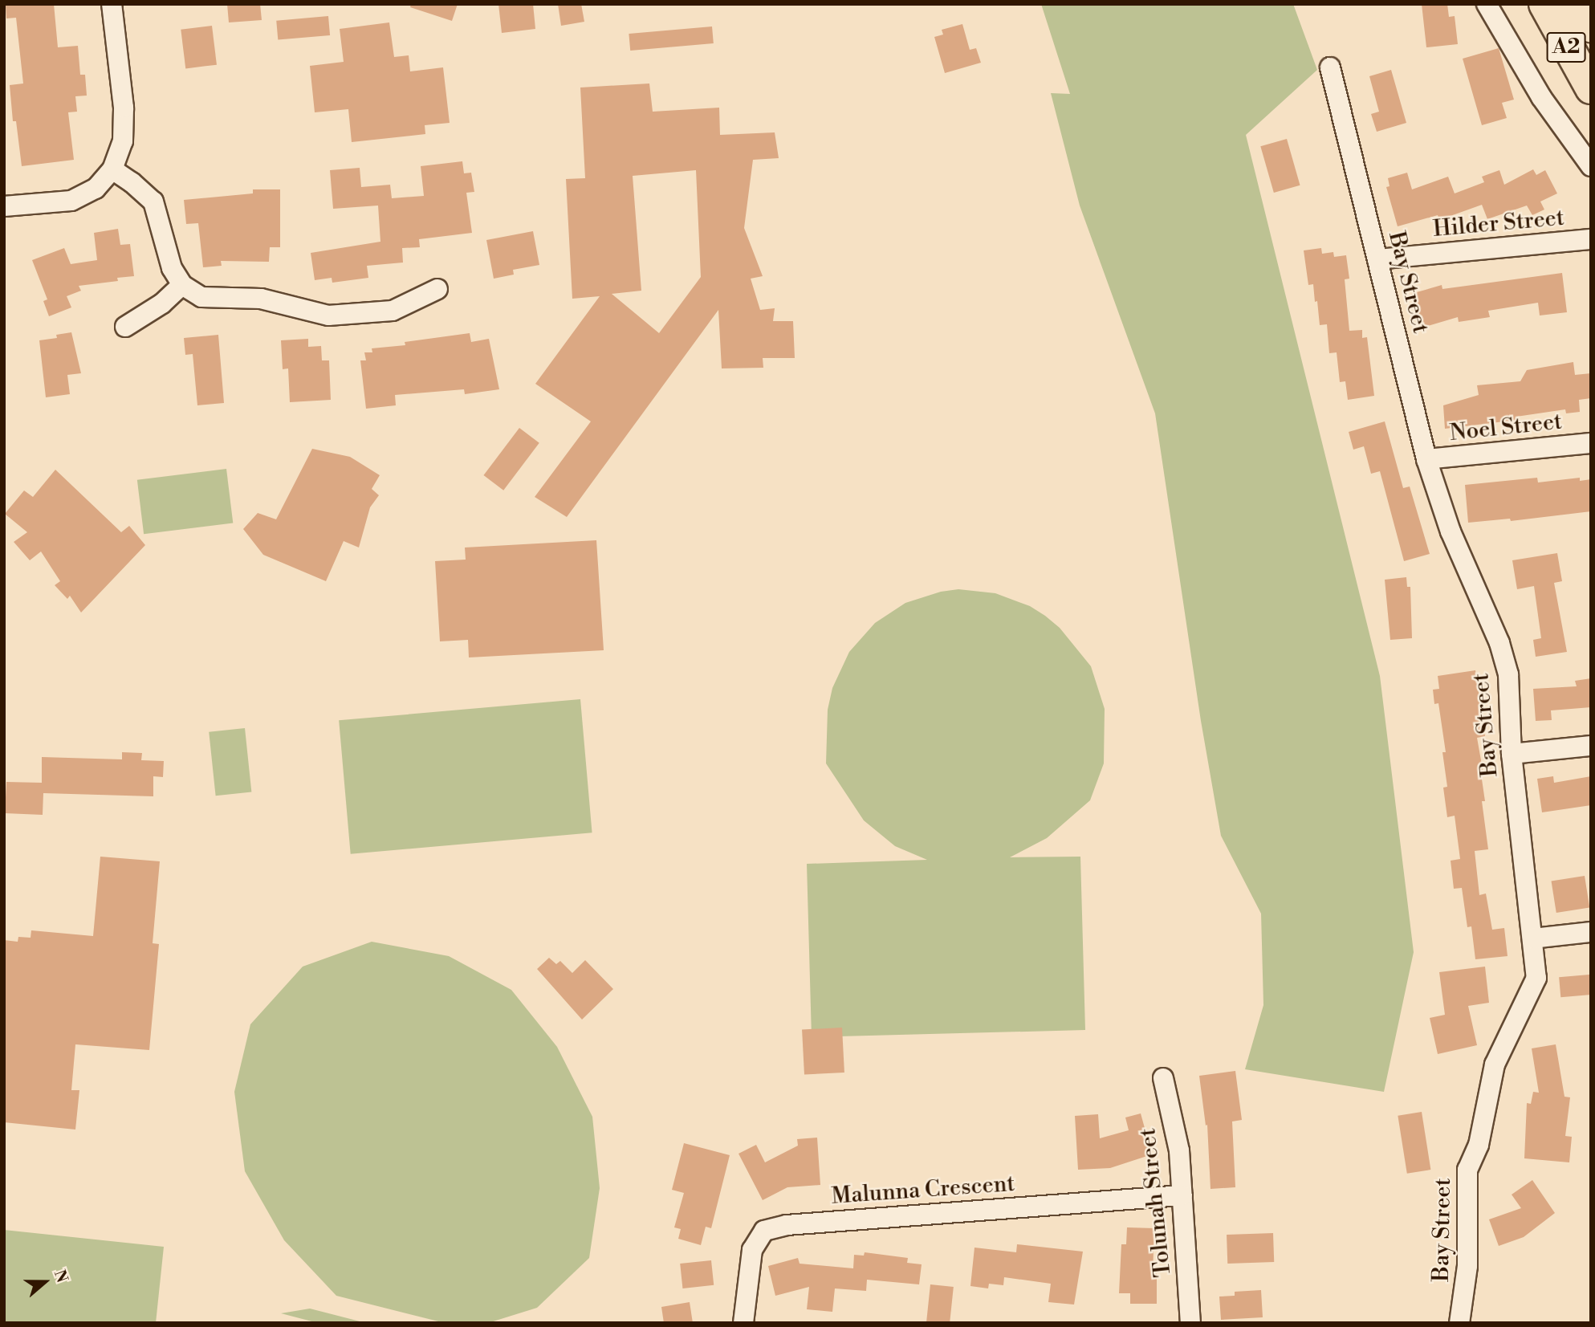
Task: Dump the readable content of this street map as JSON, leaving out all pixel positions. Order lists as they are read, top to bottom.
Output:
{
  "streets": {
    "highway": ["A2"],
    "street": [
      "Hilder Street",
      "Bay Street",
      "Noel Street",
      "Malunna Crescent",
      "Tolunah Street"
    ]
  },
  "crossings": [
    ["Hilder Street", "Bay Street"],
    ["Bay Street", "Noel Street"],
    ["Malunna Crescent", "Tolunah Street"]
  ],
  "north": "right"
}
